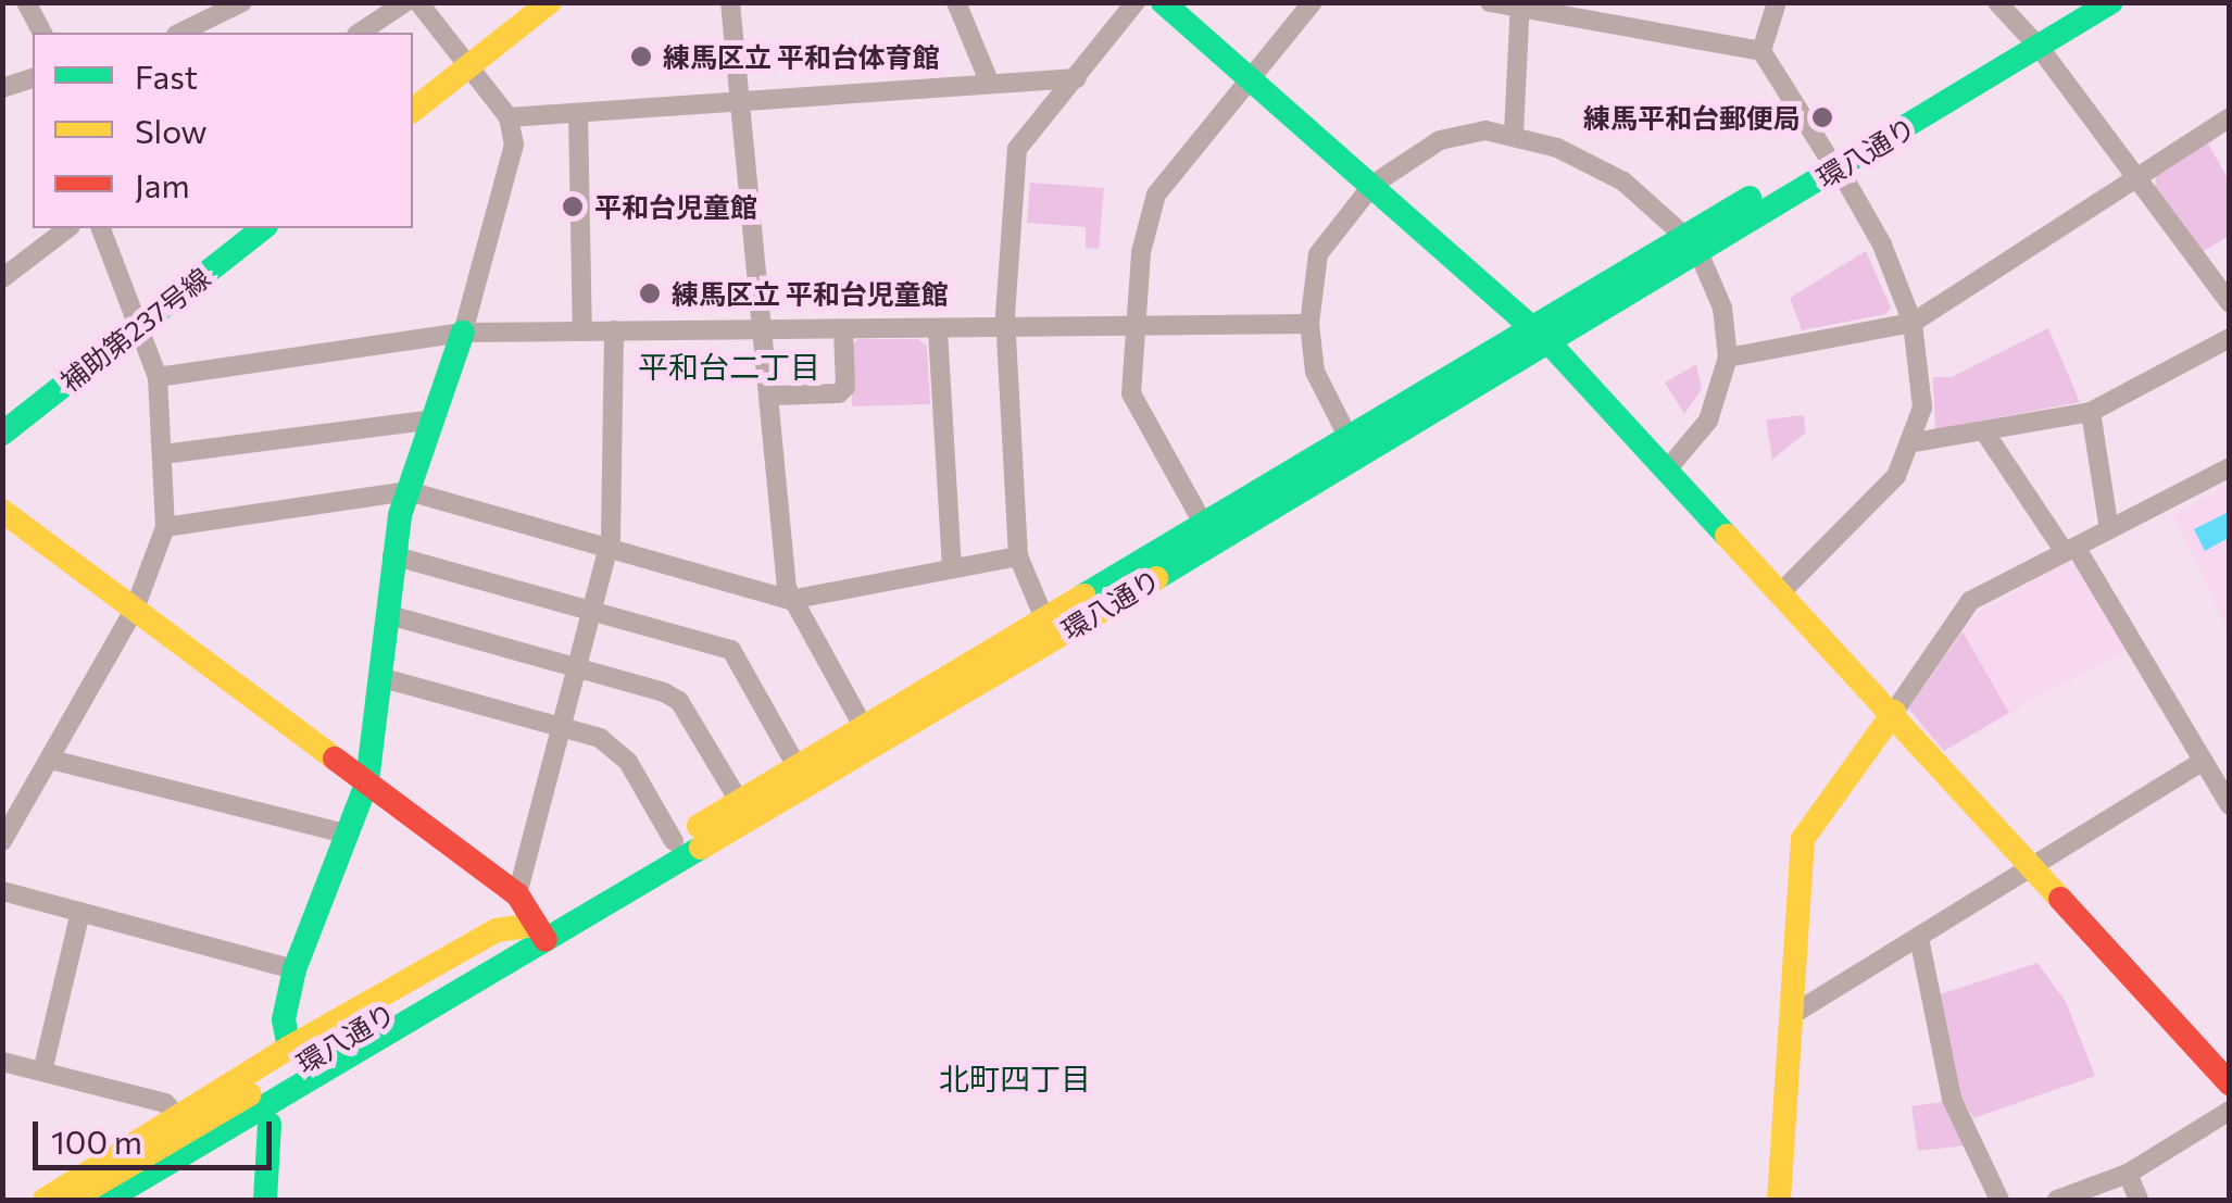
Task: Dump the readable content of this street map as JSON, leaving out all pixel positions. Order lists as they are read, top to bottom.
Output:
{
  "streets": {
    "main road": ["環八通り", "補助第237号線"]
  },
  "districts": ["平和台二丁目", "北町四丁目"],
  "places": [
    "練馬区立 平和台体育館",
    "練馬平和台郵便局",
    "平和台児童館",
    "練馬区立 平和台児童館"
  ],
  "legend": ["Fast", "Slow", "Jam"],
  "scale_bar": "100 m"
}
